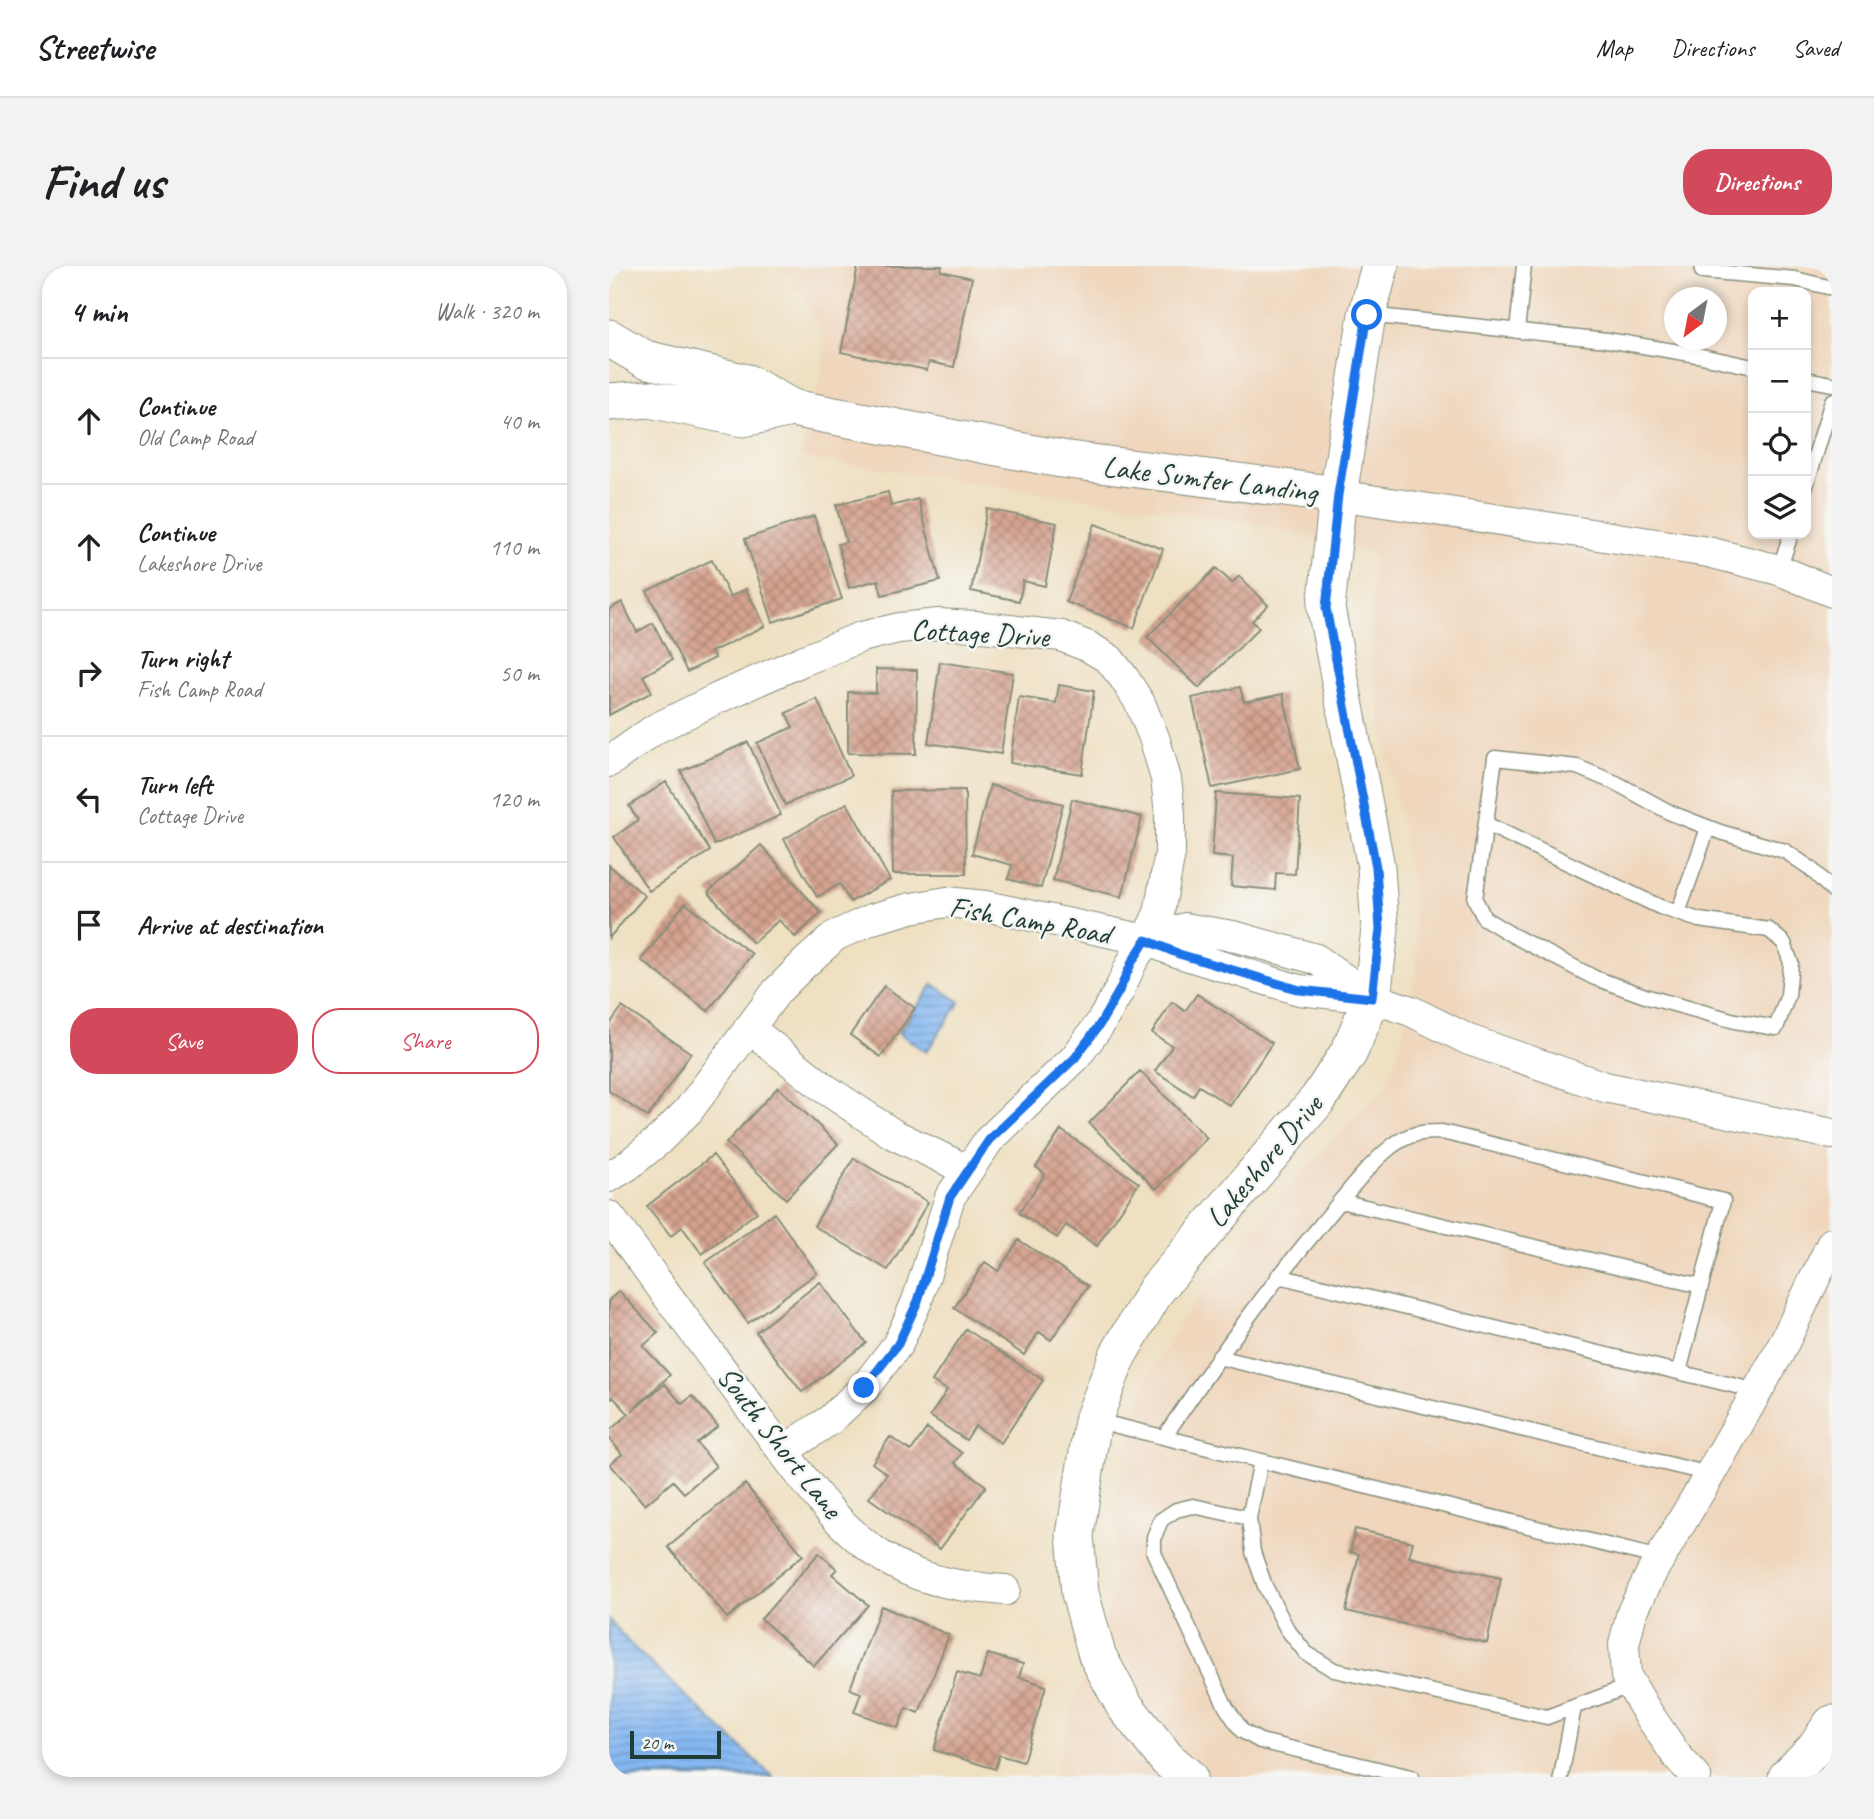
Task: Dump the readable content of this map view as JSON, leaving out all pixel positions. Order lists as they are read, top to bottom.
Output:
{
  "streets": {
    "street": [
      "Lake Sumter Landing",
      "Cottage Drive",
      "Fish Camp Road",
      "Lakeshore Drive",
      "South Short Lane"
    ]
  },
  "crossings": [
    ["Lake Sumter Landing", "Lakeshore Drive"],
    ["Cottage Drive", "Fish Camp Road"],
    ["Cottage Drive", "South Short Lane"],
    ["Fish Camp Road", "Lakeshore Drive"]
  ],
  "scale_bar": "20 m",
  "north": "bottom left",
  "page": {
    "header": "Streetwise",
    "nav": ["Map", "Directions", "Saved"],
    "buttons": [
      "Directions",
      ["Save", "Share"]
    ],
    "title": "Find us",
    "heading": ["4 min", "Walk · 320 m"],
    "map_buttons": ["+", "−"],
    "list": [
      ["Continue", "Old Camp Road", "40 m"],
      ["Continue", "Lakeshore Drive", "110 m"],
      ["Turn right", "Fish Camp Road", "50 m"],
      ["Turn left", "Cottage Drive", "120 m"],
      "Arrive at destination"
    ],
    "scale": "20 m"
  }
}
